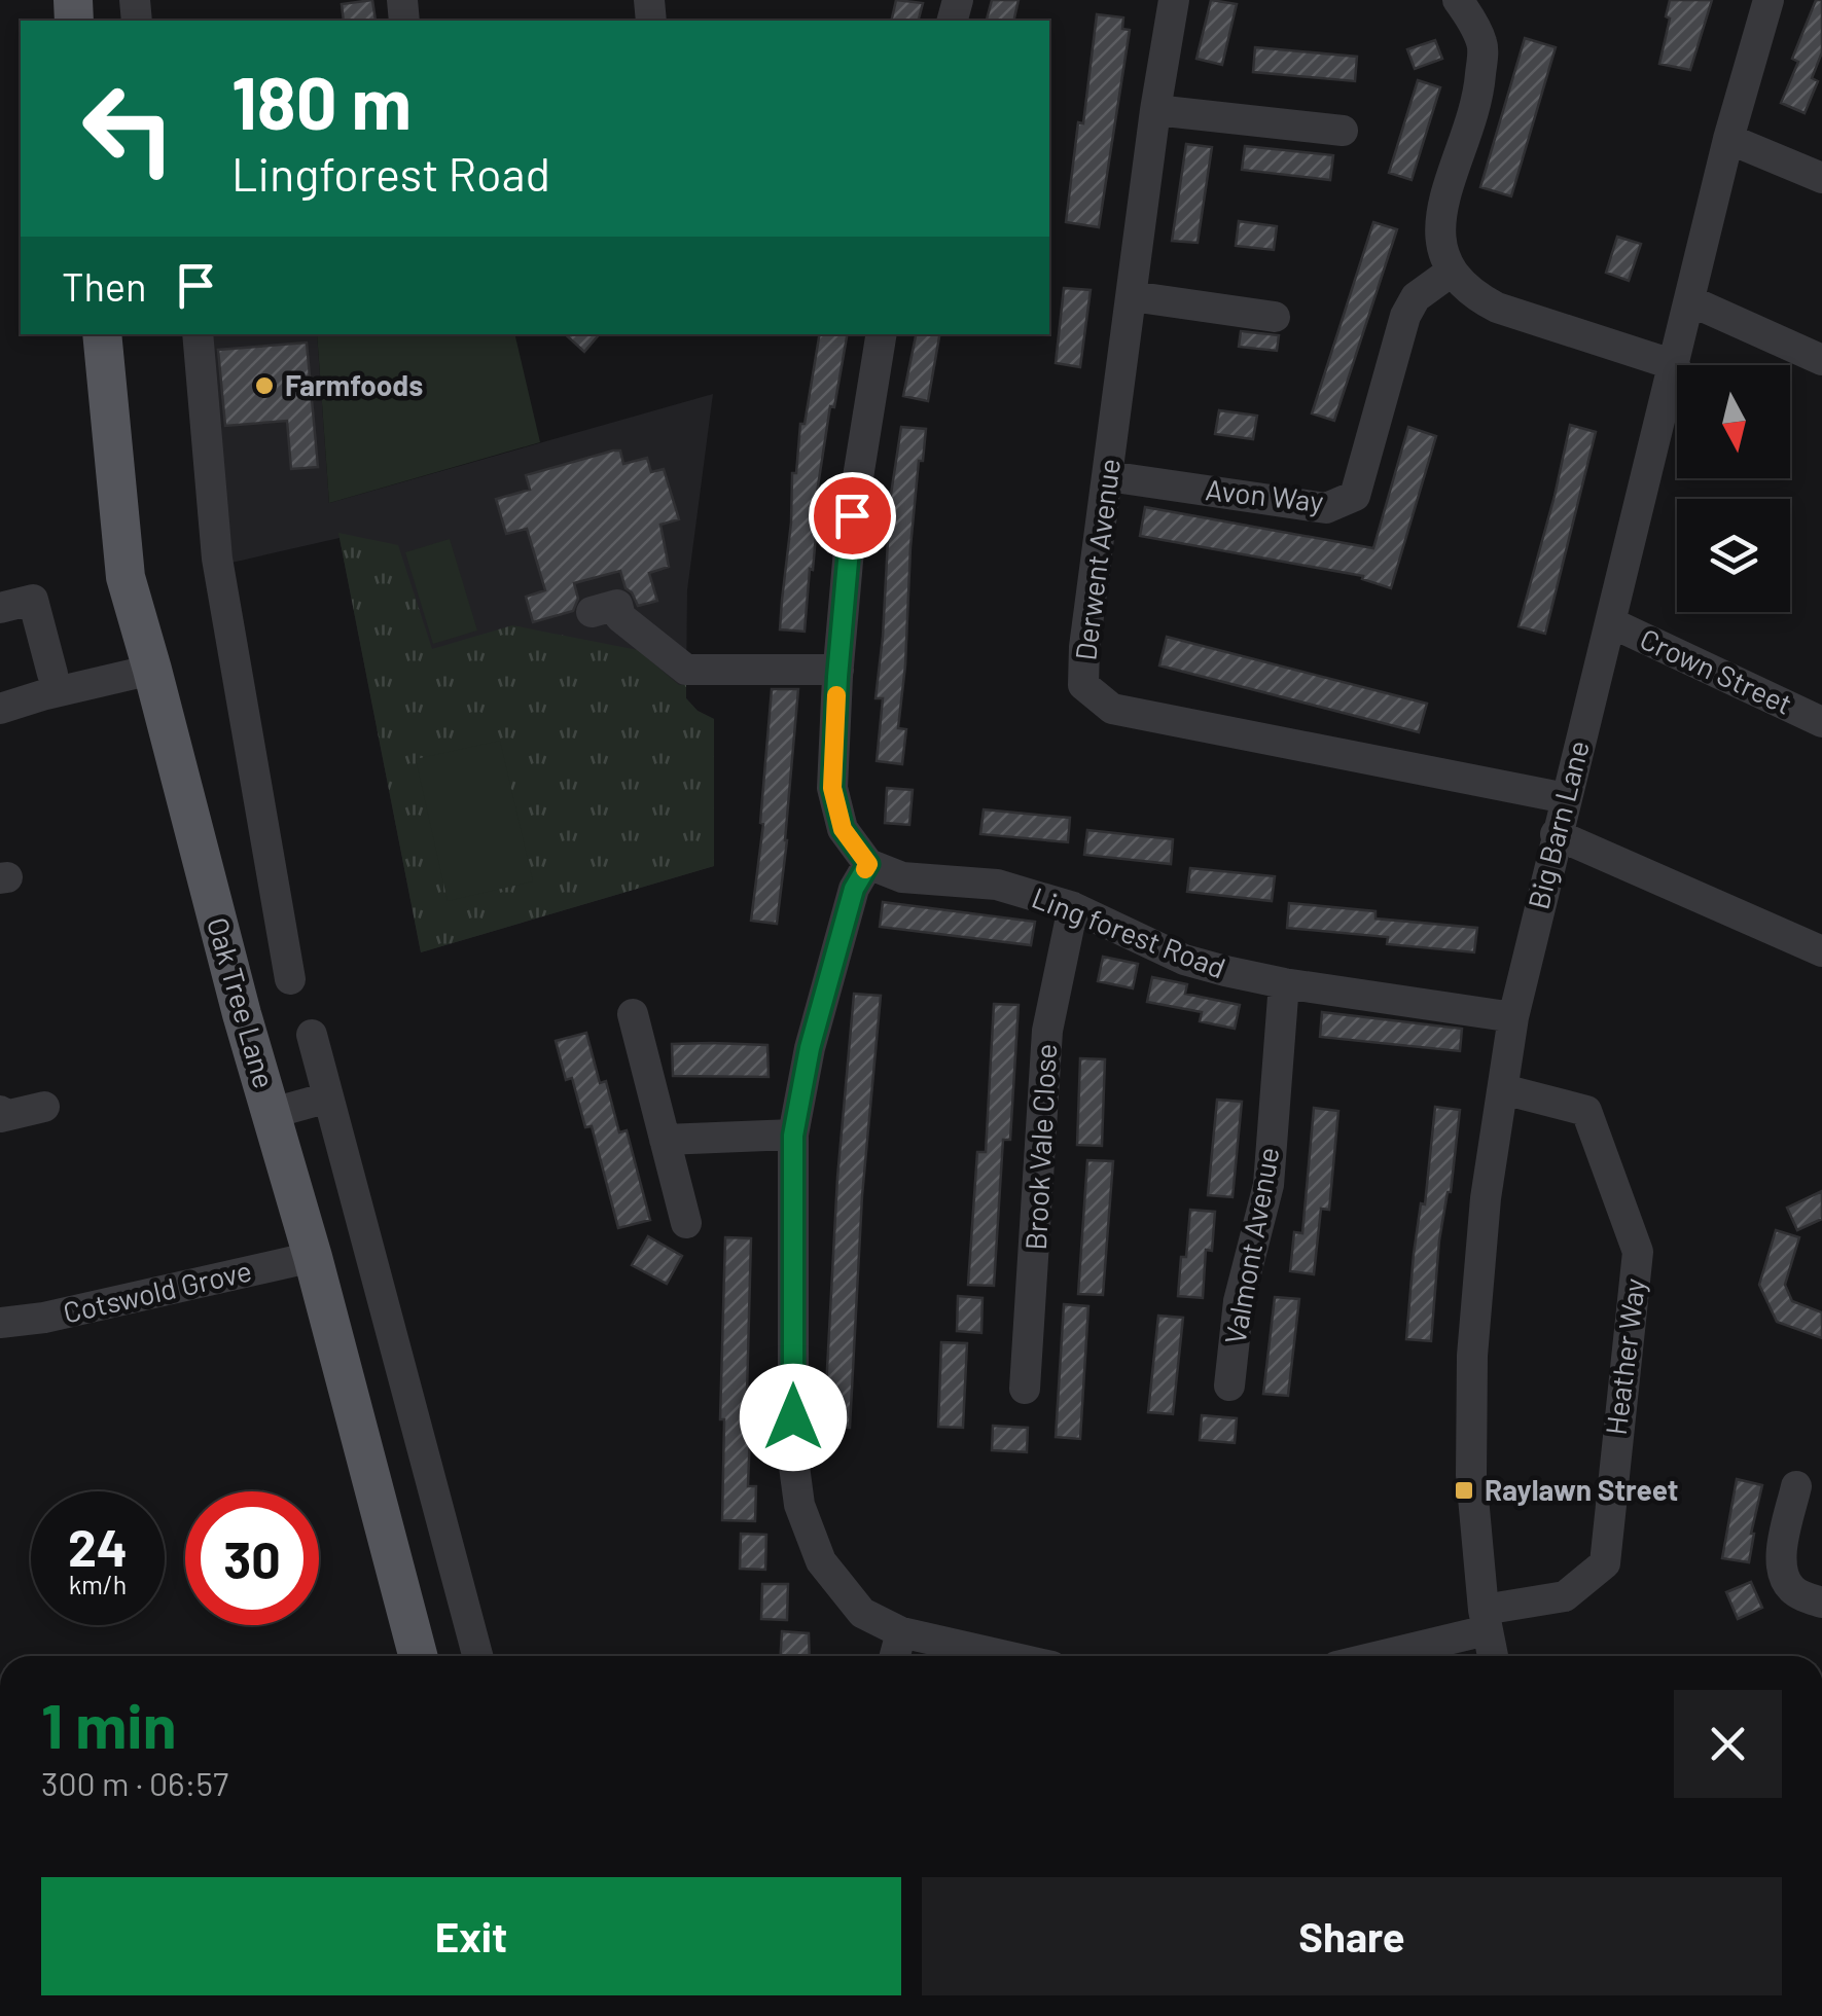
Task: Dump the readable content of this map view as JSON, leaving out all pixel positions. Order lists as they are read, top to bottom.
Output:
{
  "streets": {
    "main road": ["Oak Tree Lane"],
    "street": [
      "Avon Way",
      "Derwent Avenue",
      "Crown Street",
      "Big Barn Lane",
      "Ling forest Road",
      "Brook Vale Close",
      "Valmont Avenue",
      "Cotswold Grove",
      "Heather Way"
    ]
  },
  "crossings": [
    ["Avon Way", "Derwent Avenue"],
    ["Derwent Avenue", "Big Barn Lane"],
    ["Crown Street", "Big Barn Lane"],
    ["Big Barn Lane", "Ling forest Road"],
    ["Big Barn Lane", "Heather Way"],
    ["Ling forest Road", "Brook Vale Close"],
    ["Ling forest Road", "Valmont Avenue"],
    ["Oak Tree Lane", "Cotswold Grove"]
  ],
  "places": {
    "other": ["Farmfoods"],
    "transit": ["Raylawn Street"]
  },
  "north": "bottom",
  "page": {
    "turn": ["180 m", "Lingforest Road"],
    "then": "Then",
    "speed": "24 km/h",
    "limit": "30",
    "heading": ["1 min", "300 m · 06:57"],
    "buttons": ["Exit", "Share"]
  }
}
